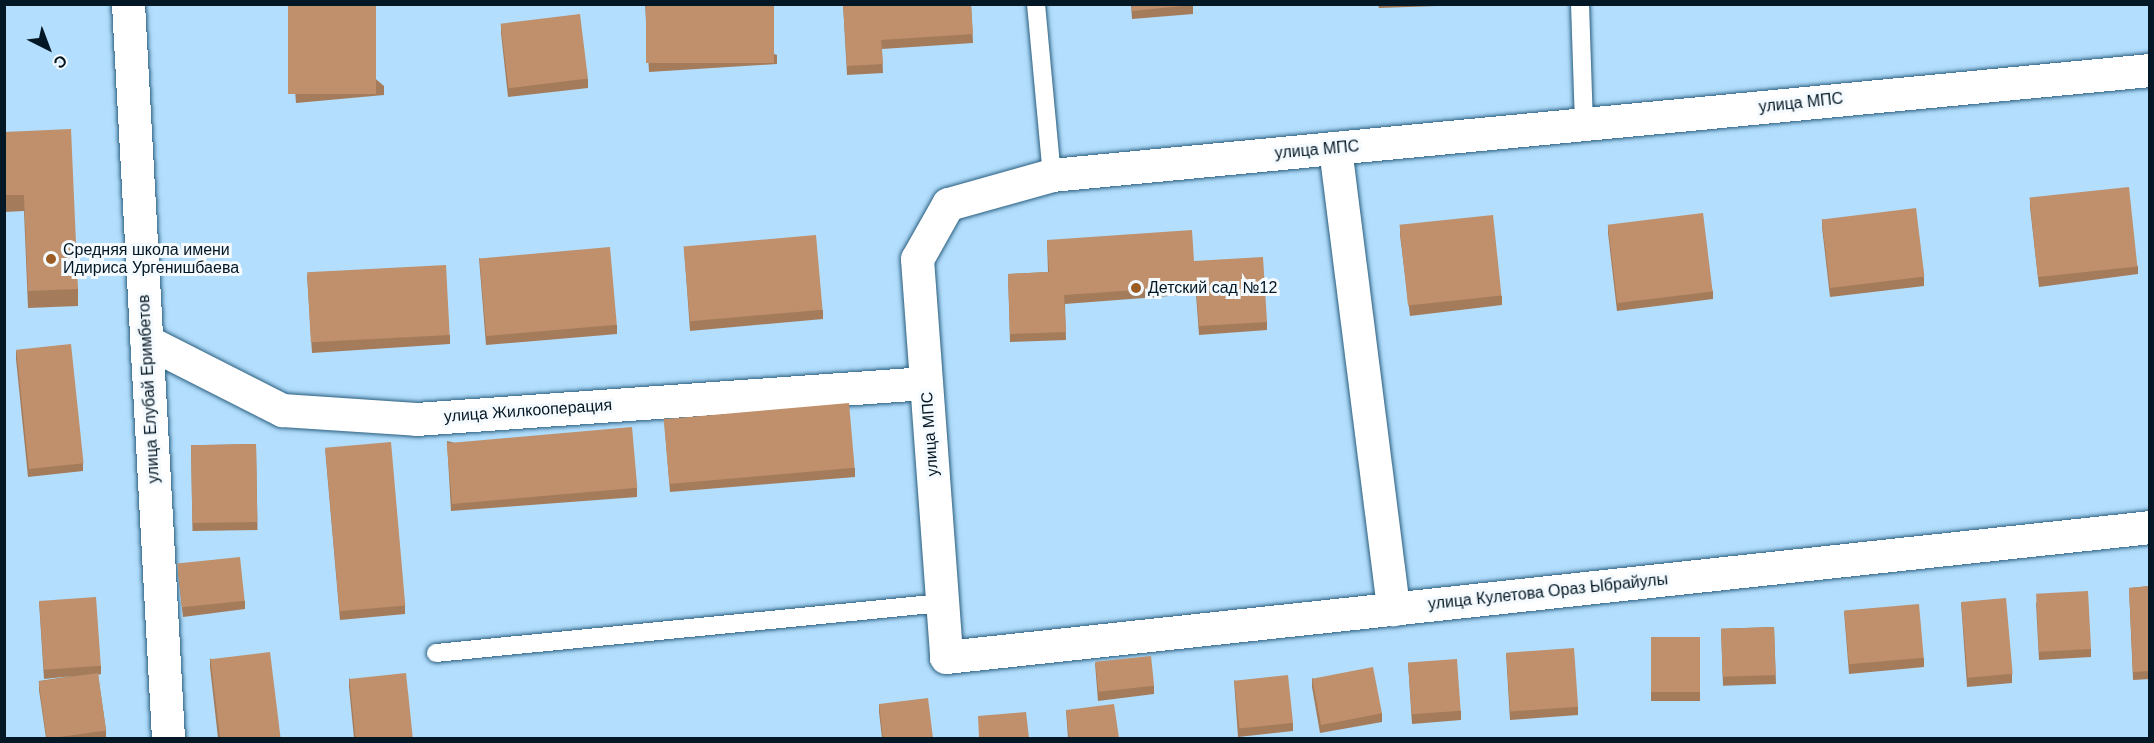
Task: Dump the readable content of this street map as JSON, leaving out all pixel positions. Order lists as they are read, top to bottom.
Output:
{
  "streets": {
    "street": [
      "улица МПС",
      "улица Елубай Еримбетов",
      "улица Жилкооперация",
      "улица Кулетова Ораз Ыбрайулы"
    ]
  },
  "crossings": [
    ["улица МПС", "улица Жилкооперация"],
    ["улица МПС", "улица Кулетова Ораз Ыбрайулы"],
    ["улица Елубай Еримбетов", "улица Жилкооперация"]
  ],
  "places": ["Средняя школа имени Идириса Ургенишбаева", "Детский сад №12"],
  "north": "bottom right"
}
